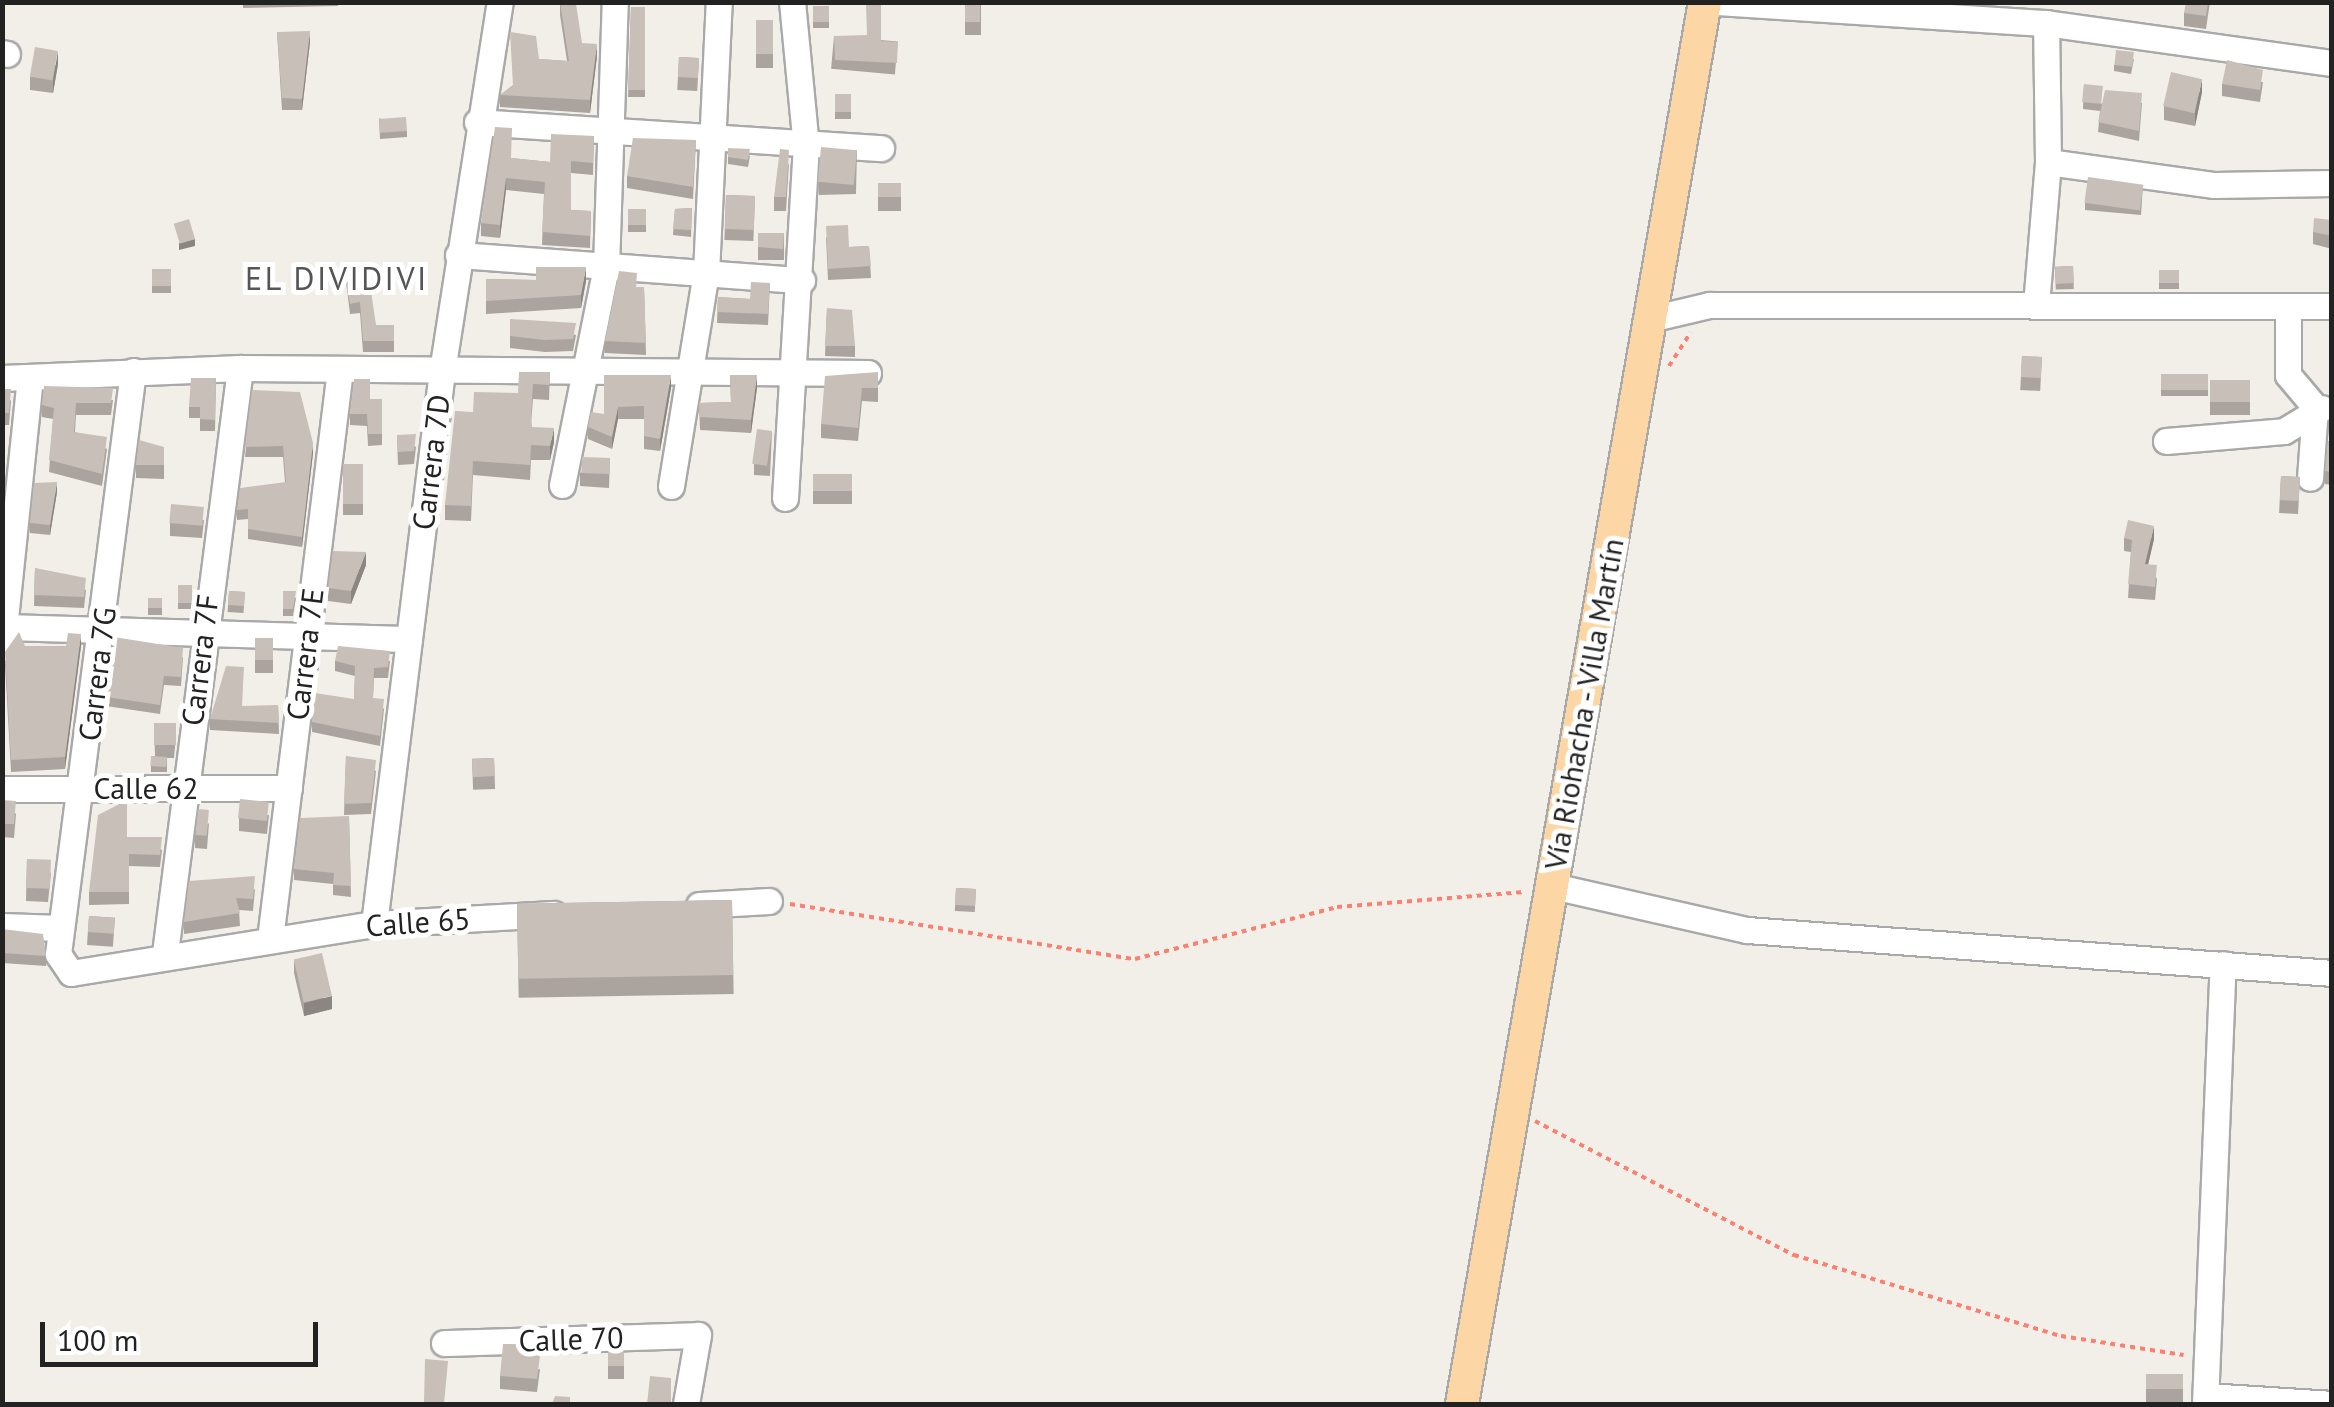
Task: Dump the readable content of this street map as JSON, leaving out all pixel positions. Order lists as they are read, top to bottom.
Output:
{
  "streets": {
    "main road": ["Vía Riohacha - Villa Martín"],
    "street": [
      "Carrera 7D",
      "Carrera 7E",
      "Carrera 7F",
      "Carrera 7G",
      "Calle 62",
      "Calle 65",
      "Calle 70"
    ]
  },
  "crossings": [
    ["Carrera 7D", "Calle 65"],
    ["Carrera 7E", "Calle 62"],
    ["Carrera 7E", "Calle 65"],
    ["Carrera 7F", "Calle 62"],
    ["Carrera 7F", "Calle 65"],
    ["Carrera 7G", "Calle 62"],
    ["Carrera 7G", "Calle 65"]
  ],
  "districts": ["EL DIVIDIVI"],
  "scale_bar": "100 m"
}
